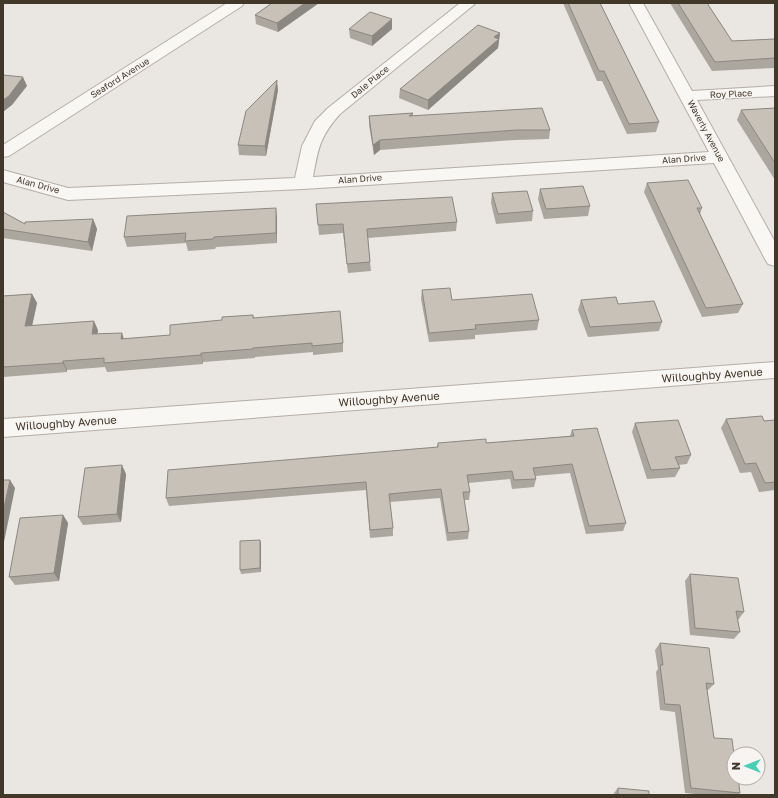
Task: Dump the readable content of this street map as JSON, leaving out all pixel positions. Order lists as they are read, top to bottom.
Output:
{
  "streets": {
    "street": [
      "Seaford Avenue",
      "Dale Place",
      "Roy Place",
      "Waverly Avenue",
      "Alan Drive",
      "Willoughby Avenue"
    ]
  },
  "crossings": [
    ["Dale Place", "Alan Drive"],
    ["Roy Place", "Waverly Avenue"],
    ["Waverly Avenue", "Alan Drive"]
  ],
  "north": "left"
}
